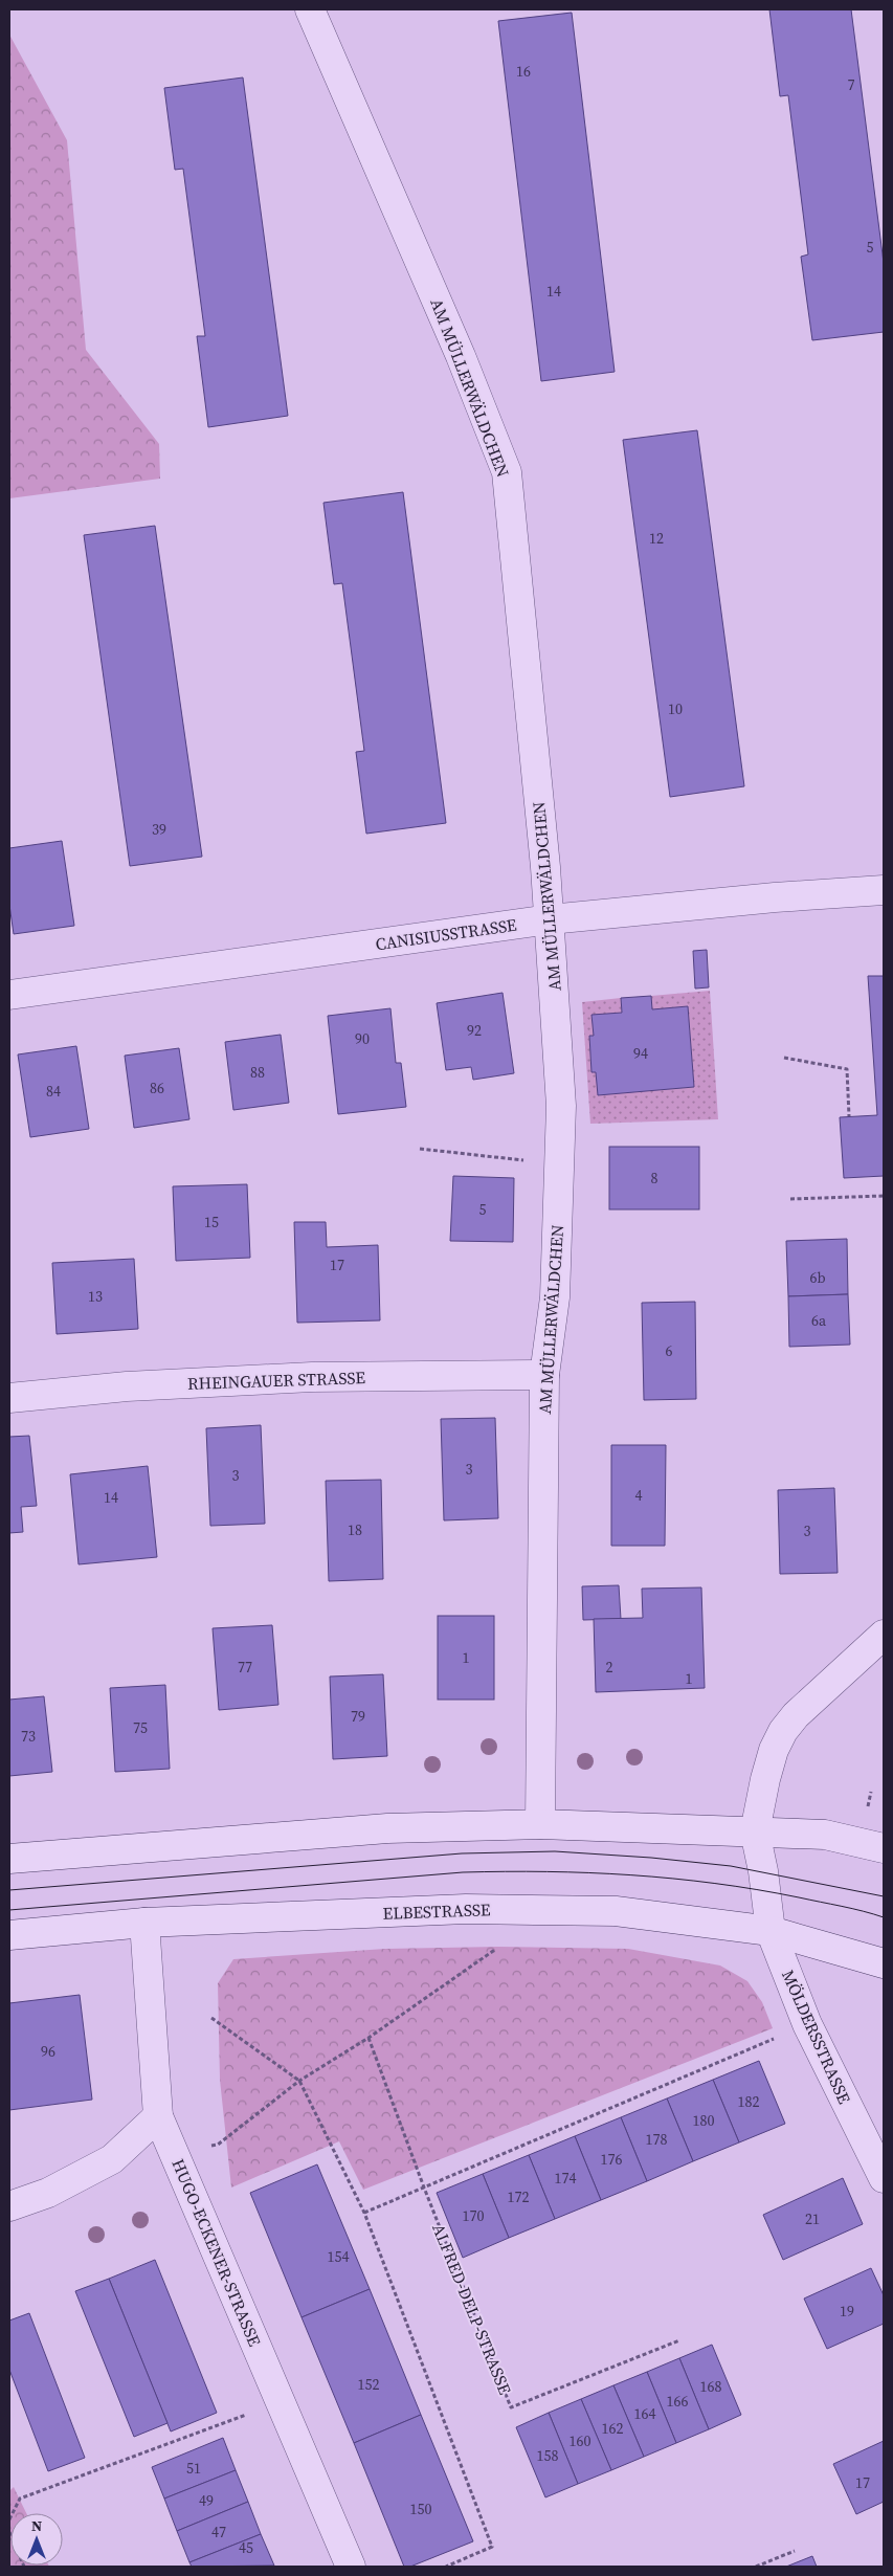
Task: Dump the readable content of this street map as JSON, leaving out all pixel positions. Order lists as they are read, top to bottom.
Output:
{
  "streets": {
    "street": [
      "AM MÜLLERWÄLDCHEN",
      "CANISIUSSTRASSE",
      "RHEINGAUER STRASSE",
      "ELBESTRASSE",
      "MÖLDERSSTRASSE",
      "HUGO-ECKENER-STRASSE"
    ],
    "path": ["ALFRED-DELP-STRASSE"]
  },
  "crossings": [
    ["AM MÜLLERWÄLDCHEN", "CANISIUSSTRASSE"],
    ["AM MÜLLERWÄLDCHEN", "RHEINGAUER STRASSE"],
    ["ELBESTRASSE", "MÖLDERSSTRASSE"],
    ["ELBESTRASSE", "HUGO-ECKENER-STRASSE"]
  ],
  "house_numbers": [
    "16",
    "7",
    "5",
    "14",
    "12",
    "10",
    "39",
    "92",
    "90",
    "94",
    "88",
    "86",
    "84",
    "8",
    "5",
    "15",
    "17",
    "6b",
    "13",
    "6a",
    "6",
    "3",
    "3",
    "4",
    "14",
    "18",
    "3",
    "1",
    "77",
    "2",
    "1",
    "79",
    "75",
    "73",
    "96",
    "182",
    "180",
    "178",
    "176",
    "174",
    "172",
    "170",
    "21",
    "154",
    "19",
    "152",
    "168",
    "166",
    "164",
    "162",
    "160",
    "158",
    "51",
    "17",
    "49",
    "150",
    "47",
    "45"
  ],
  "north": "top"
}
